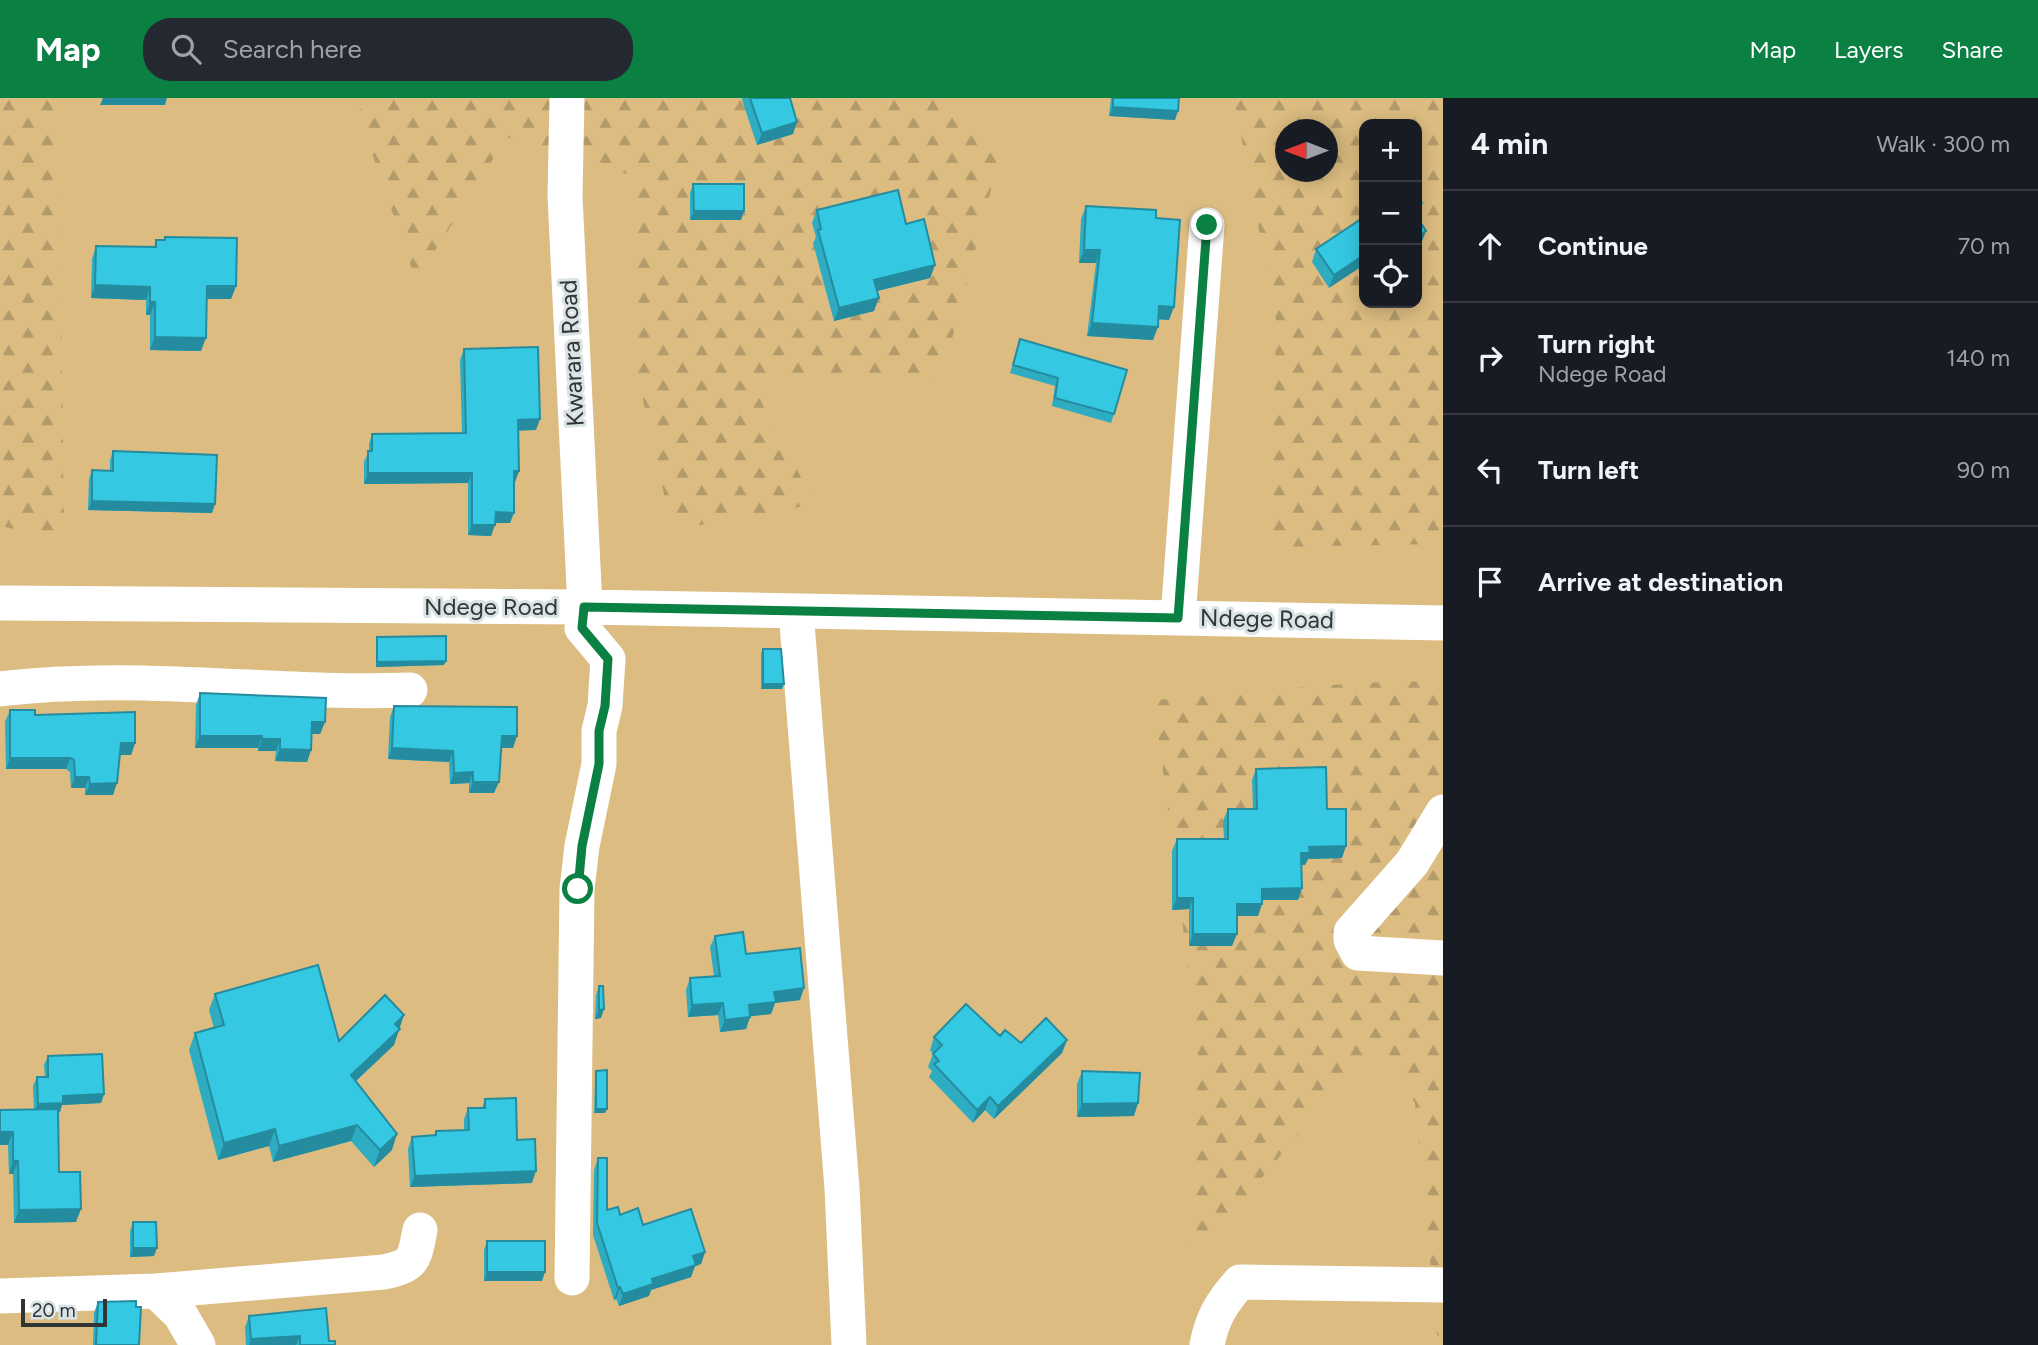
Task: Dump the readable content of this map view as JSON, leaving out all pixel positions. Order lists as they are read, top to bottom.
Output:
{
  "streets": {
    "street": ["Kwarara Road", "Ndege Road"]
  },
  "crossings": [
    ["Kwarara Road", "Ndege Road"]
  ],
  "scale_bar": "20 m",
  "north": "left",
  "page": {
    "header": "Map",
    "search": "Search here",
    "nav": ["Map", "Layers", "Share"],
    "heading": ["4 min", "Walk · 300 m"],
    "map_buttons": ["+", "−"],
    "list": [
      ["Continue", "70 m"],
      ["Turn right", "Ndege Road", "140 m"],
      ["Turn left", "90 m"],
      "Arrive at destination"
    ],
    "scale": "20 m"
  }
}
